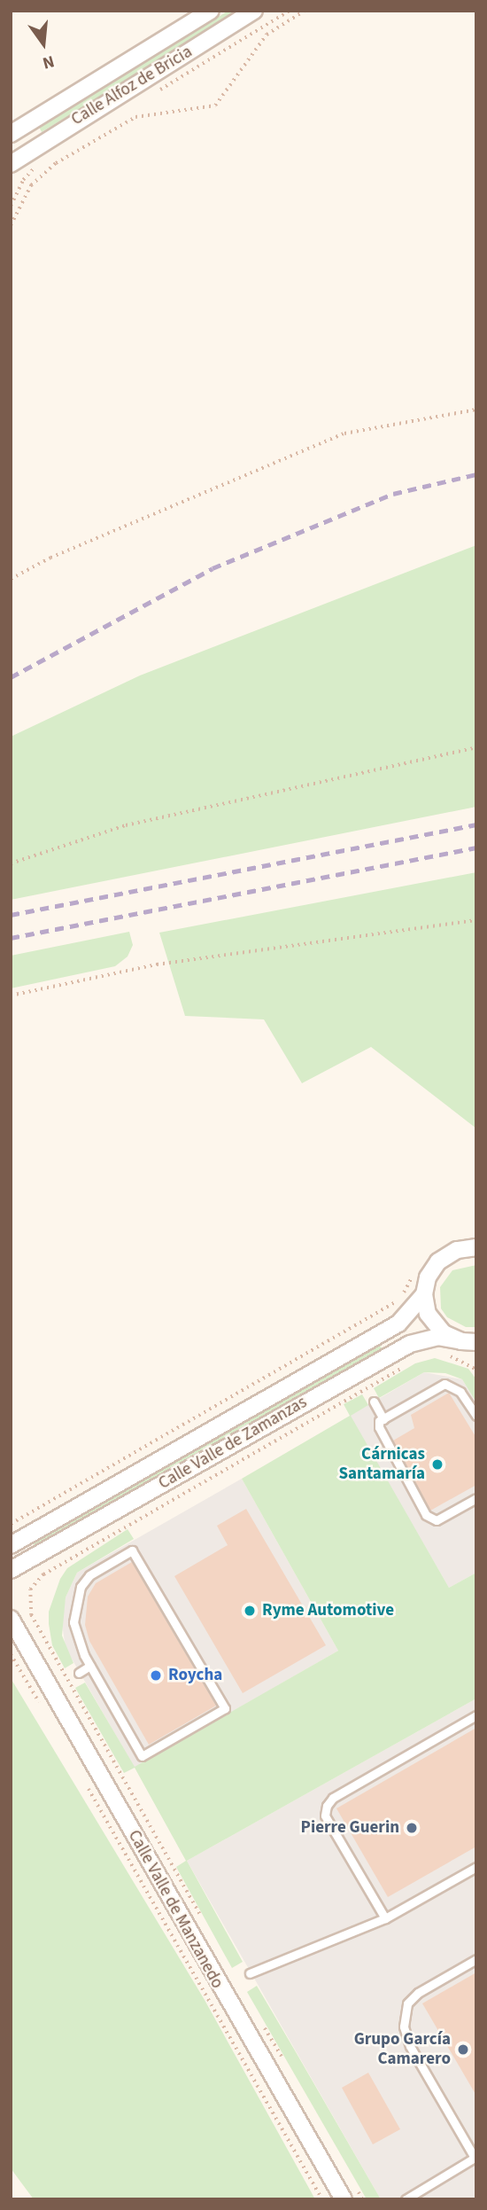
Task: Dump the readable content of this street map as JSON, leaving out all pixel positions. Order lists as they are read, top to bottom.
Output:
{
  "streets": {
    "street": ["Calle Alfoz de Bricia", "Calle Valle de Zamanzas", "Calle Valle de Manzanedo"]
  },
  "places": [
    "Cárnicas Santamaría",
    "Ryme Automotive",
    "Roycha",
    "Pierre Guerin",
    "Grupo García Camarero"
  ],
  "north": "bottom"
}
